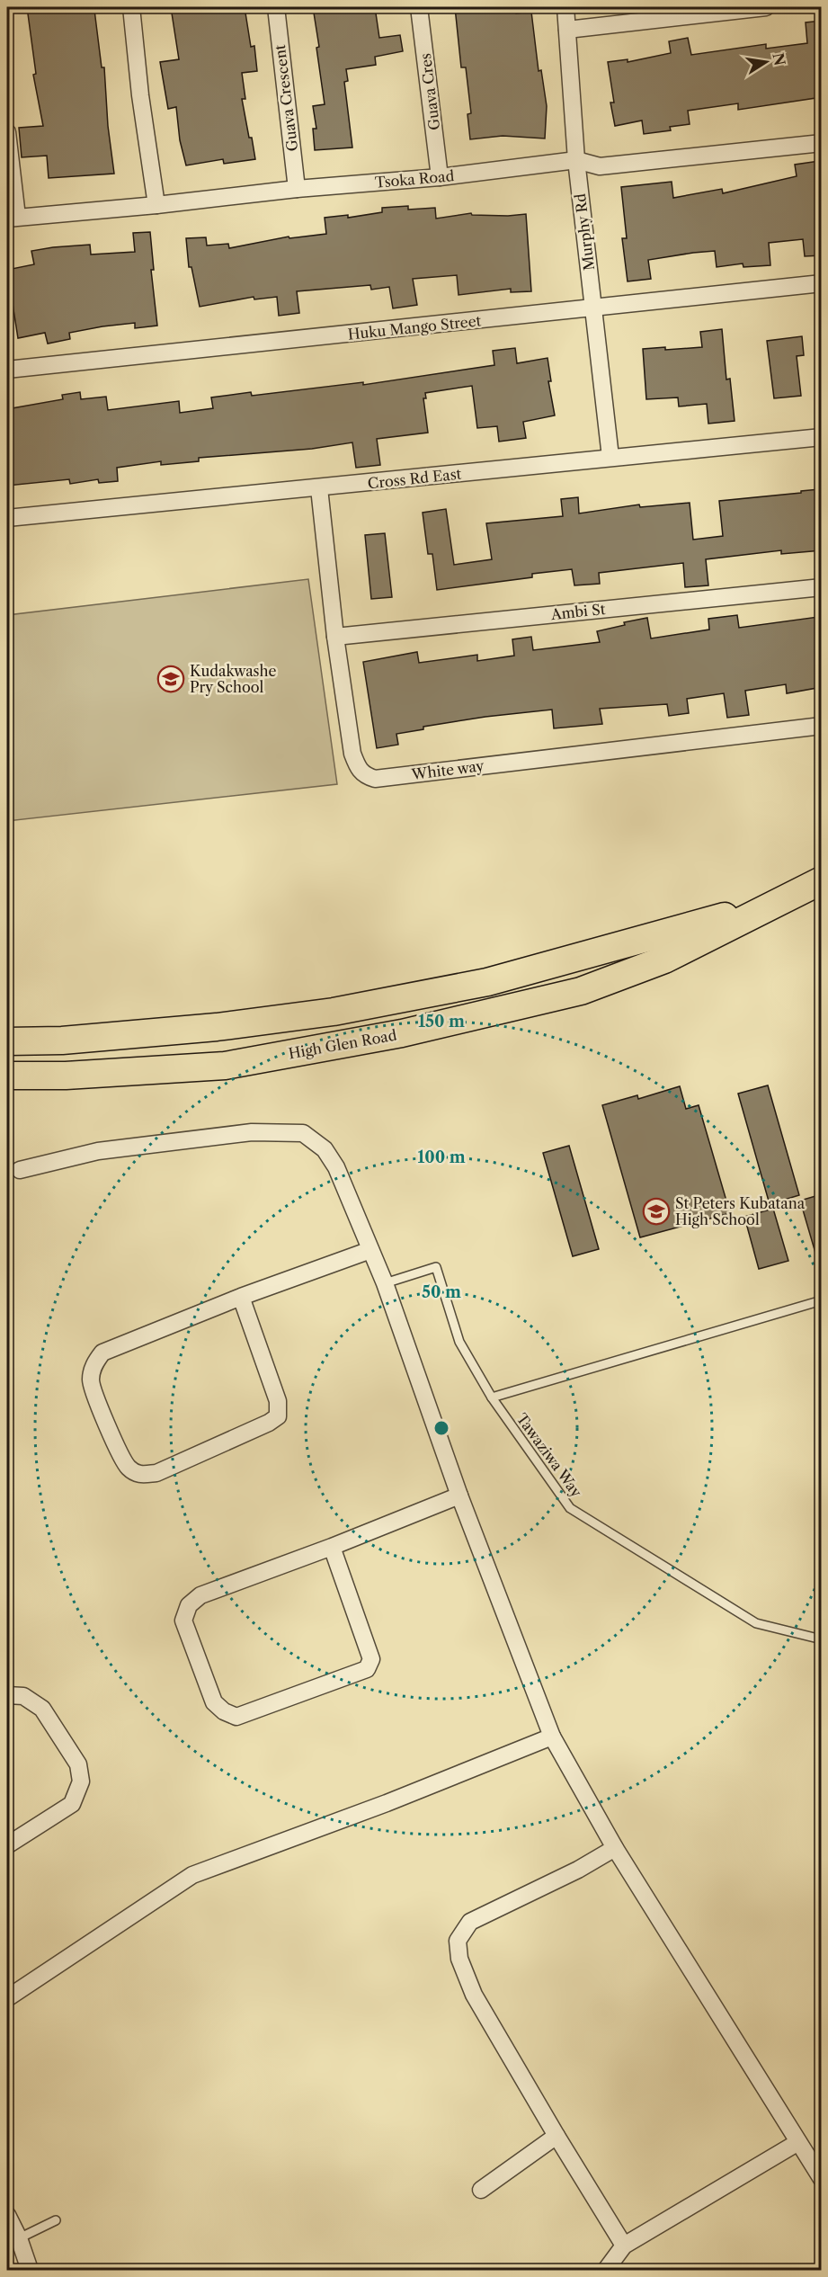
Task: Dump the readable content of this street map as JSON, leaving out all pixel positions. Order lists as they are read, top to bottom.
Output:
{
  "streets": {
    "main road": ["High Glen Road"],
    "street": [
      "Guava Cres",
      "Guava Crescent",
      "Tsoka Road",
      "Murphy Rd",
      "Huku Mango Street",
      "Cross Rd East",
      "Ambi St",
      "White way"
    ],
    "lane": ["Tawaziwa Way"]
  },
  "crossings": [
    ["Guava Cres", "Tsoka Road"],
    ["Guava Crescent", "Tsoka Road"],
    ["Tsoka Road", "Murphy Rd"],
    ["Murphy Rd", "Huku Mango Street"],
    ["Murphy Rd", "Cross Rd East"],
    ["Cross Rd East", "White way"],
    ["Ambi St", "White way"]
  ],
  "places": {
    "school or university": ["Kudakwashe Pry School", "St Peters Kubatana High School"]
  },
  "north": "right",
  "rings": ["150 m", "100 m", "50 m"]
}
